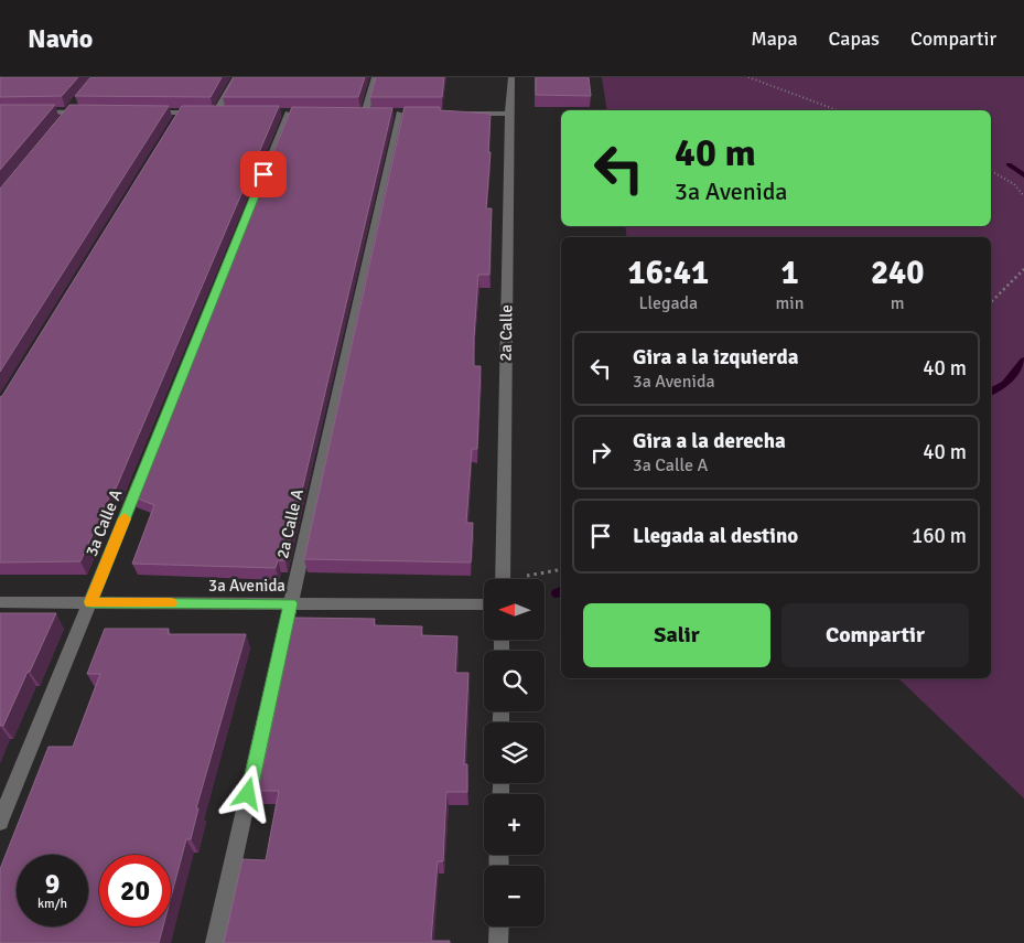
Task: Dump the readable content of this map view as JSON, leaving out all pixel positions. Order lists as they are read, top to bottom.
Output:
{
  "streets": {
    "street": [
      "2a Calle",
      "3a Calle A",
      "2a Calle A",
      "3a Avenida"
    ]
  },
  "crossings": [
    ["3a Calle A", "3a Avenida"],
    ["2a Calle A", "3a Avenida"]
  ],
  "north": "left",
  "page": {
    "header": "Navio",
    "nav": ["Mapa", "Capas", "Compartir"],
    "turn": ["40 m", "3a Avenida"],
    "eta": [
      "16:41",
      "Llegada",
      "1",
      "min",
      "240",
      "m"
    ],
    "list": [
      {
        "name": "Gira a la izquierda",
        "note": "3a Avenida",
        "value": "40 m"
      },
      {
        "name": "Gira a la derecha",
        "note": "3a Calle A",
        "value": "40 m"
      },
      {
        "name": "Llegada al destino",
        "value": "160 m"
      }
    ],
    "map_buttons": ["+", "−"],
    "buttons": ["Salir", "Compartir"],
    "speed": "9 km/h",
    "limit": "20"
  }
}
